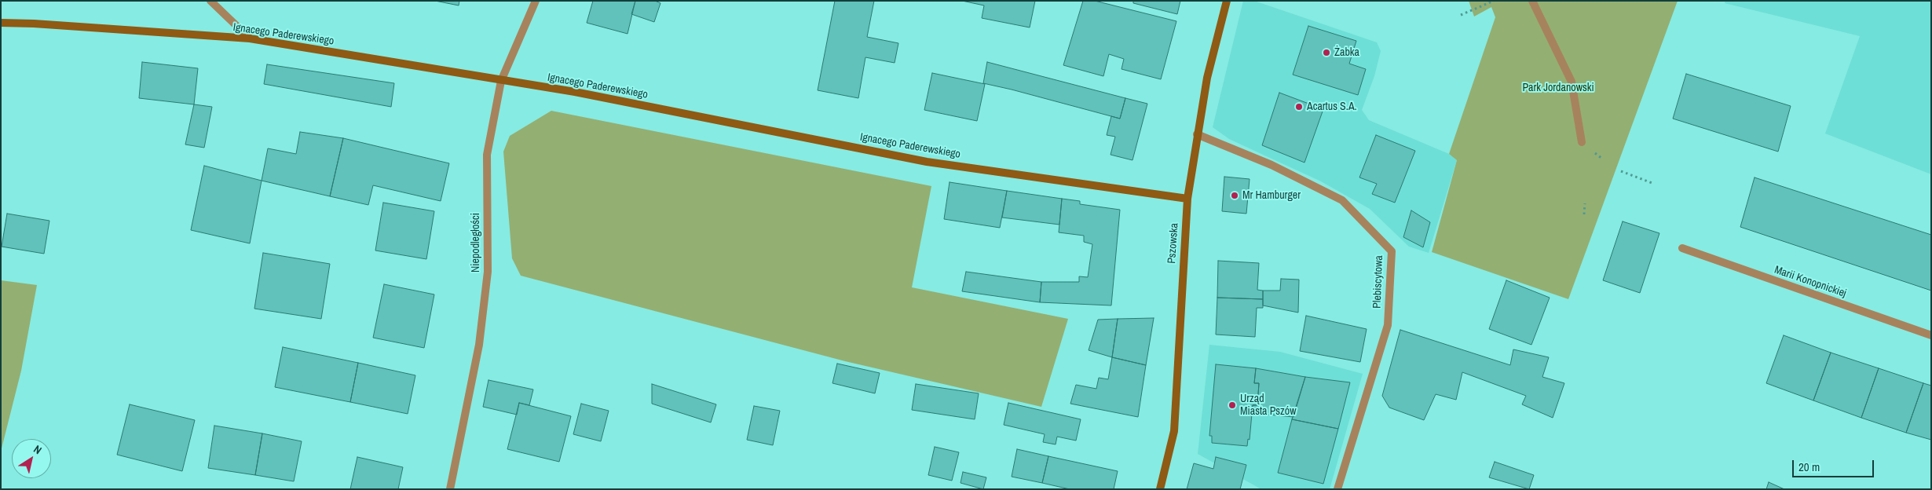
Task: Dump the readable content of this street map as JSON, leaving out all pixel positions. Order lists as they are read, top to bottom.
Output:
{
  "streets": {
    "street": [
      "Ignacego Paderewskiego",
      "Niepodległości",
      "Pszowska",
      "Plebiscytowa",
      "Marii Konopnickiej"
    ]
  },
  "crossings": [
    ["Ignacego Paderewskiego", "Niepodległości"],
    ["Ignacego Paderewskiego", "Pszowska"],
    ["Pszowska", "Plebiscytowa"]
  ],
  "parks": ["Park Jordanowski"],
  "places": [
    "Żabka",
    "Acartus S.A.",
    "Mr Hamburger",
    "Urząd Miasta Pszów"
  ],
  "scale_bar": "20 m",
  "north": "top right"
}
